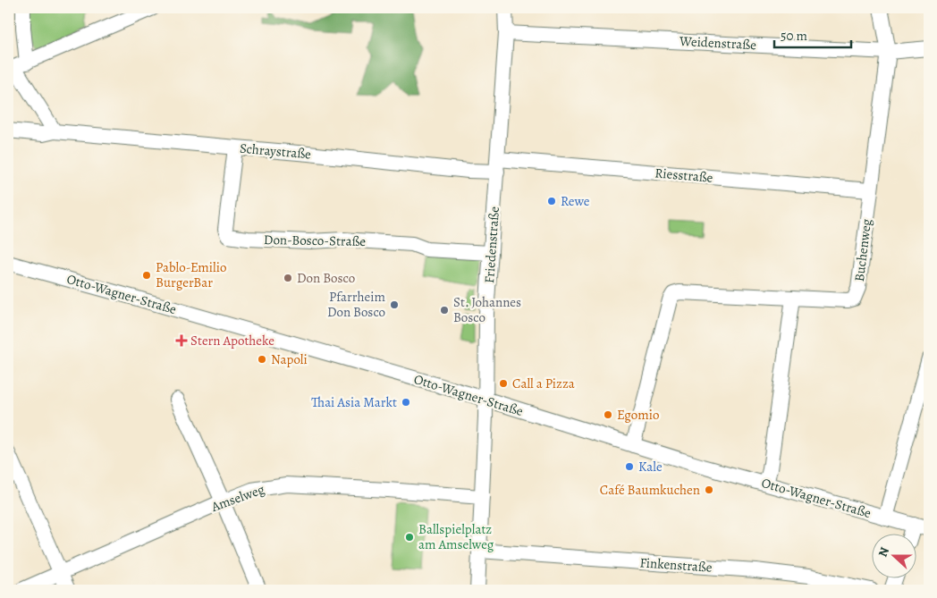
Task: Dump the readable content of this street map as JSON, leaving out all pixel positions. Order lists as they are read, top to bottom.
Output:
{
  "streets": {
    "street": [
      "Weidenstraße",
      "Schraystraße",
      "Riesstraße",
      "Don-Bosco-Straße",
      "Friedenstraße",
      "Buchenweg",
      "Otto-Wagner-Straße",
      "Amselweg",
      "Finkenstraße"
    ]
  },
  "crossings": [
    ["Weidenstraße", "Friedenstraße"],
    ["Weidenstraße", "Buchenweg"],
    ["Schraystraße", "Riesstraße"],
    ["Schraystraße", "Don-Bosco-Straße"],
    ["Schraystraße", "Friedenstraße"],
    ["Riesstraße", "Friedenstraße"],
    ["Riesstraße", "Buchenweg"],
    ["Don-Bosco-Straße", "Friedenstraße"],
    ["Friedenstraße", "Otto-Wagner-Straße"],
    ["Friedenstraße", "Amselweg"],
    ["Friedenstraße", "Finkenstraße"]
  ],
  "places": {
    "other": [
      "Rewe",
      "Pablo-Emilio BurgerBar",
      "Don Bosco",
      "Pfarrheim Don Bosco",
      "St. Johannes Bosco",
      "Napoli",
      "Call a Pizza",
      "Thai Asia Markt",
      "Egomio",
      "Kale",
      "Café Baumkuchen",
      "Ballspielplatz am Amselweg"
    ],
    "health": ["Stern Apotheke"]
  },
  "scale_bar": "50 m",
  "north": "left"
}
